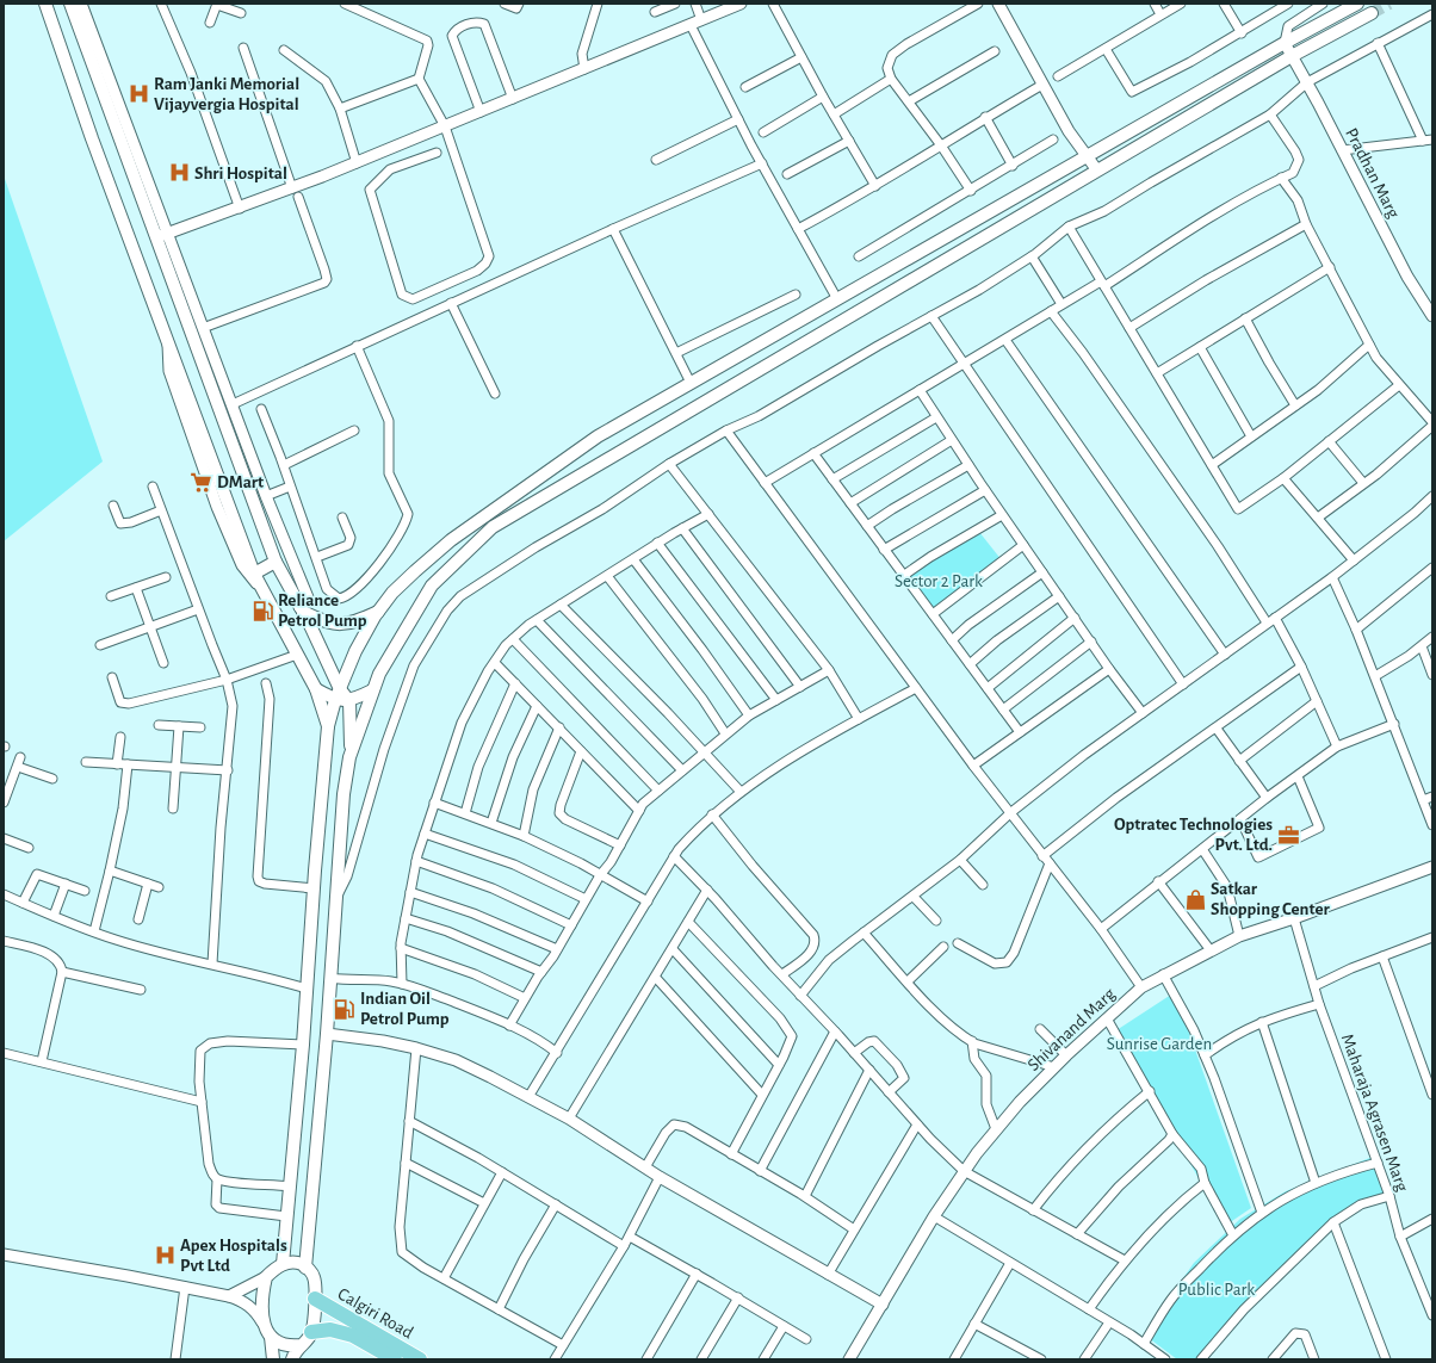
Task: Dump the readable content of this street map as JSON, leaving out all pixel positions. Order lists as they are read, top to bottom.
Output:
{
  "streets": {
    "main road": ["Calgiri Road"],
    "street": ["Pradhan Marg", "Shivanand Marg", "Maharaja Agrasen Marg"]
  },
  "crossings": [
    ["Shivanand Marg", "Maharaja Agrasen Marg"]
  ],
  "parks": ["Sector 2 Park", "Sunrise Garden", "Public Park"],
  "places": {
    "hospital": ["Ram Janki Memorial Vijayvergia Hospital", "Shri Hospital", "Apex Hospitals Pvt Ltd"],
    "supermarket": ["DMart"],
    "fuel station": ["Reliance Petrol Pump", "Indian Oil Petrol Pump"],
    "office": ["Optratec Technologies Pvt. Ltd."],
    "shop": ["Satkar Shopping Center"]
  }
}
